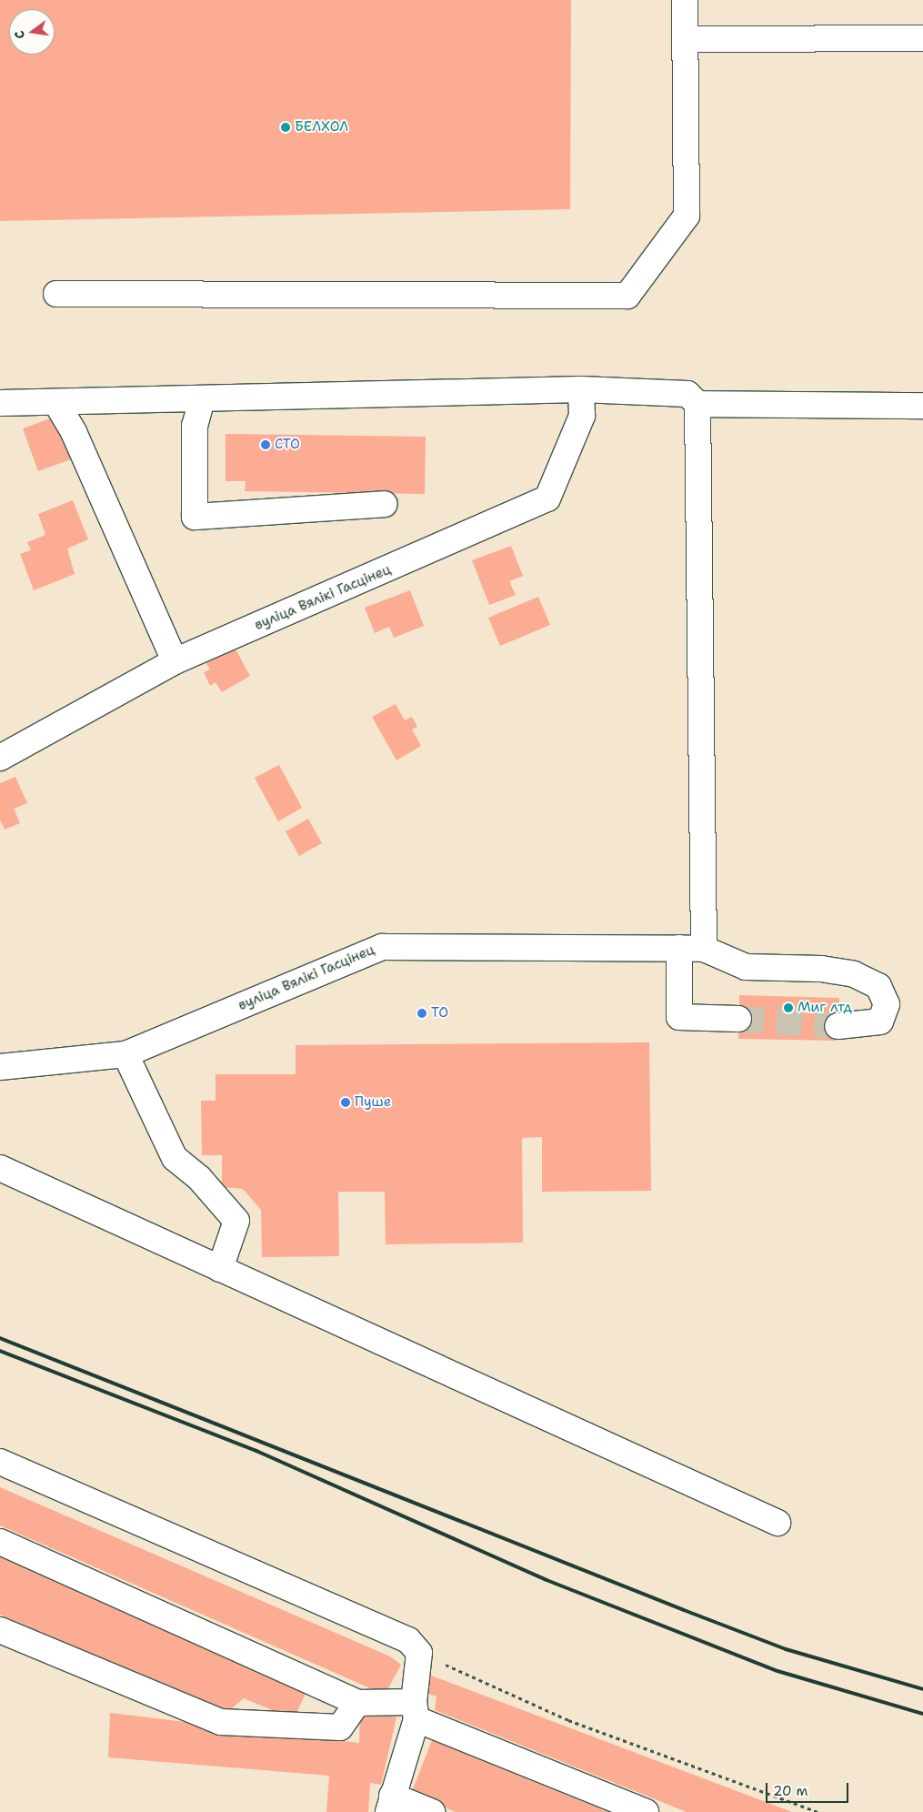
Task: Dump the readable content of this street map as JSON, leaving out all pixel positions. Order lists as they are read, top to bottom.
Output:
{
  "streets": {
    "street": ["вуліца Вялікі Гасцінец"]
  },
  "places": [
    "БЕЛХОЛ",
    "СТО",
    "Миг лтд",
    "ТО",
    "Пуше"
  ],
  "scale_bar": "20 m",
  "north": "left"
}
